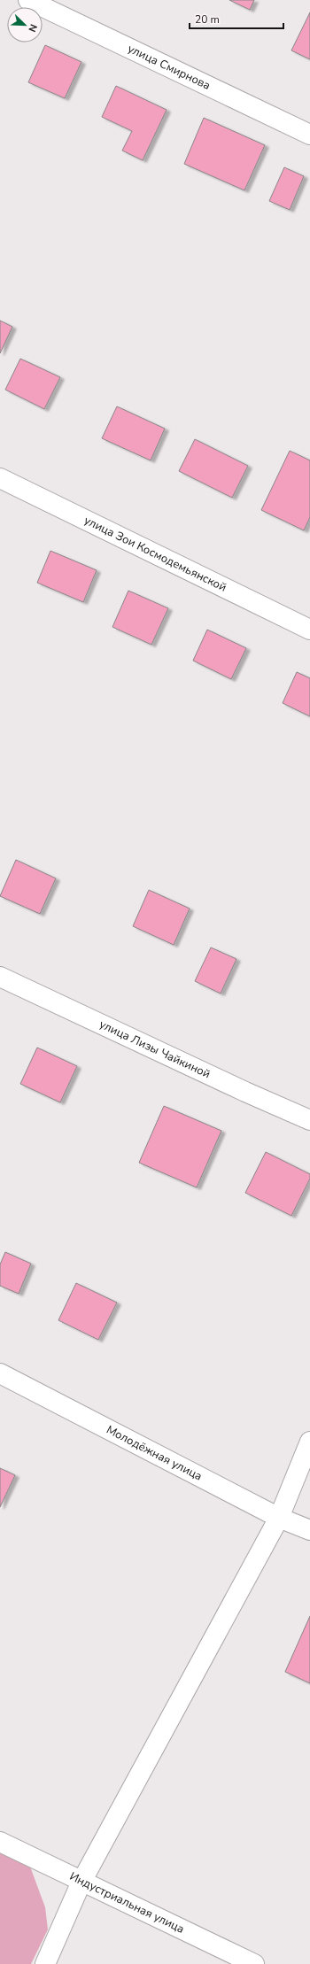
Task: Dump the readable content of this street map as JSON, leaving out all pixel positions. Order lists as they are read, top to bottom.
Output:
{
  "streets": {
    "street": [
      "улица Смирнова",
      "улица Зои Космодемьянской",
      "улица Лизы Чайкиной",
      "Молодёжная улица",
      "Индустриальная улица"
    ]
  },
  "scale_bar": "20 m",
  "north": "bottom right"
}
